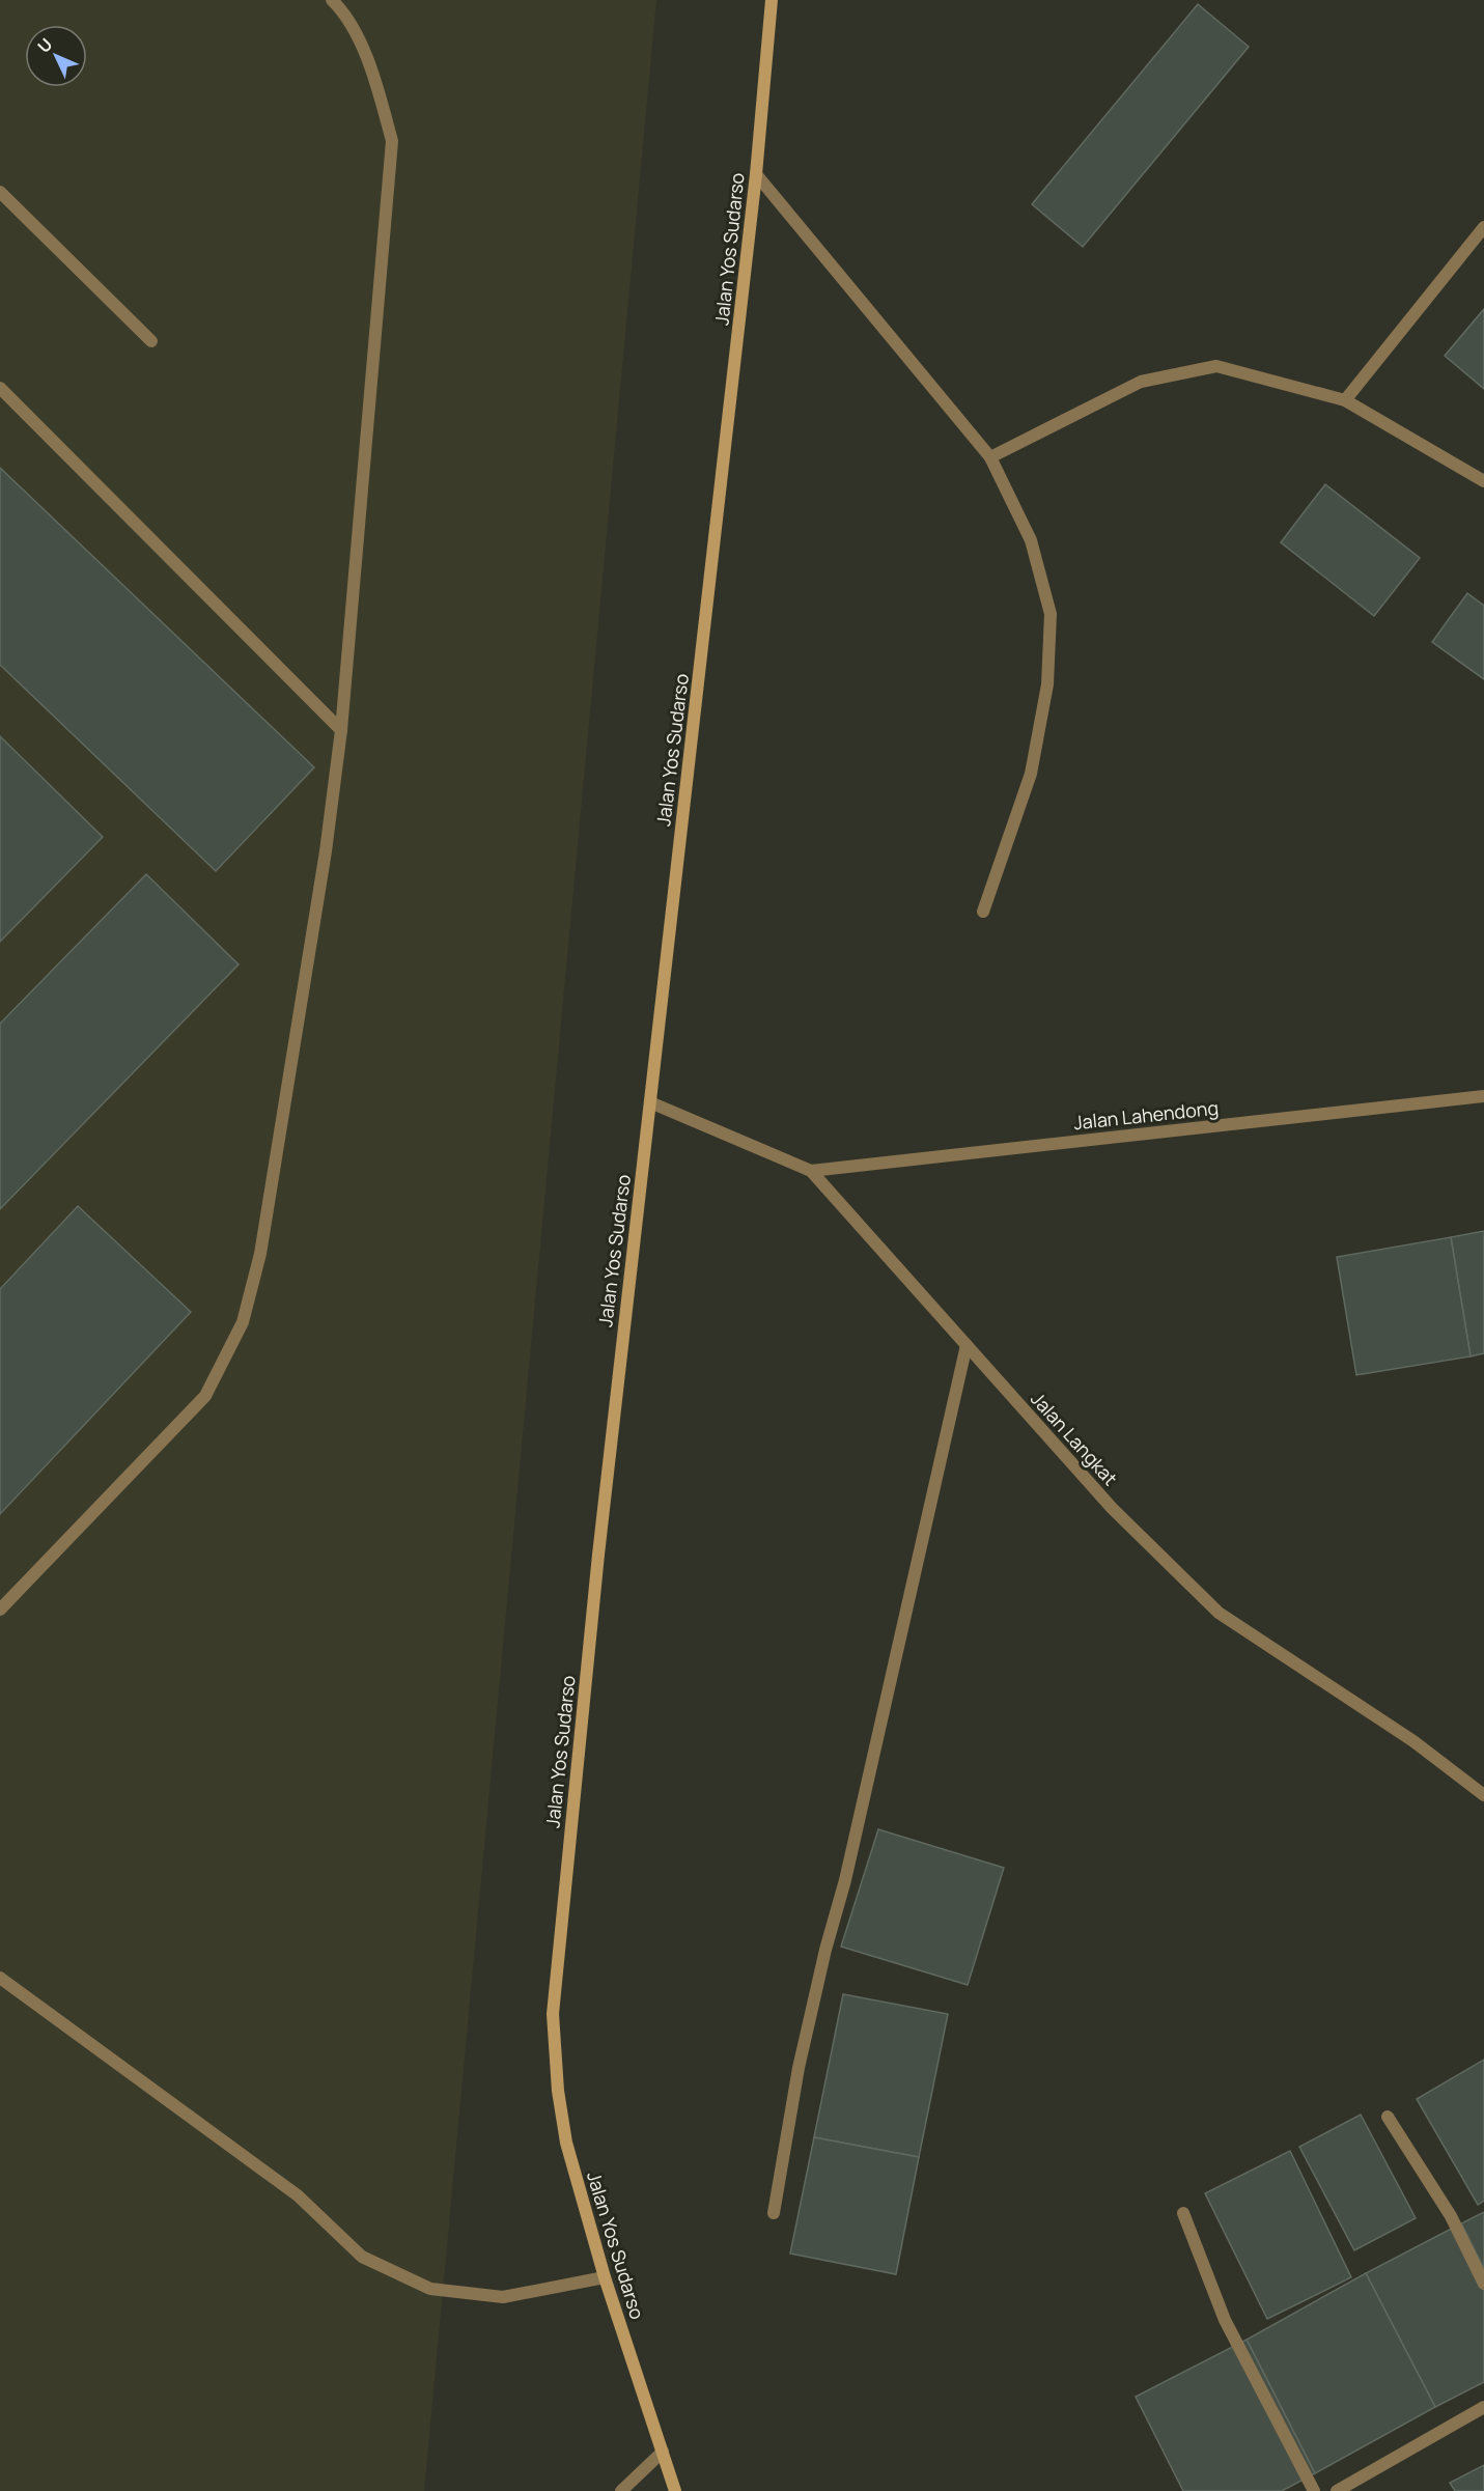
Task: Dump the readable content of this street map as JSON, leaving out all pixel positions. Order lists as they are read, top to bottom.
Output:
{
  "streets": {
    "main road": ["Jalan Yos Sudarso"],
    "street": ["Jalan Lahendong", "Jalan Langkat"]
  },
  "crossings": [
    ["Jalan Yos Sudarso", "Jalan Langkat"],
    ["Jalan Lahendong", "Jalan Langkat"]
  ],
  "north": "top left"
}
